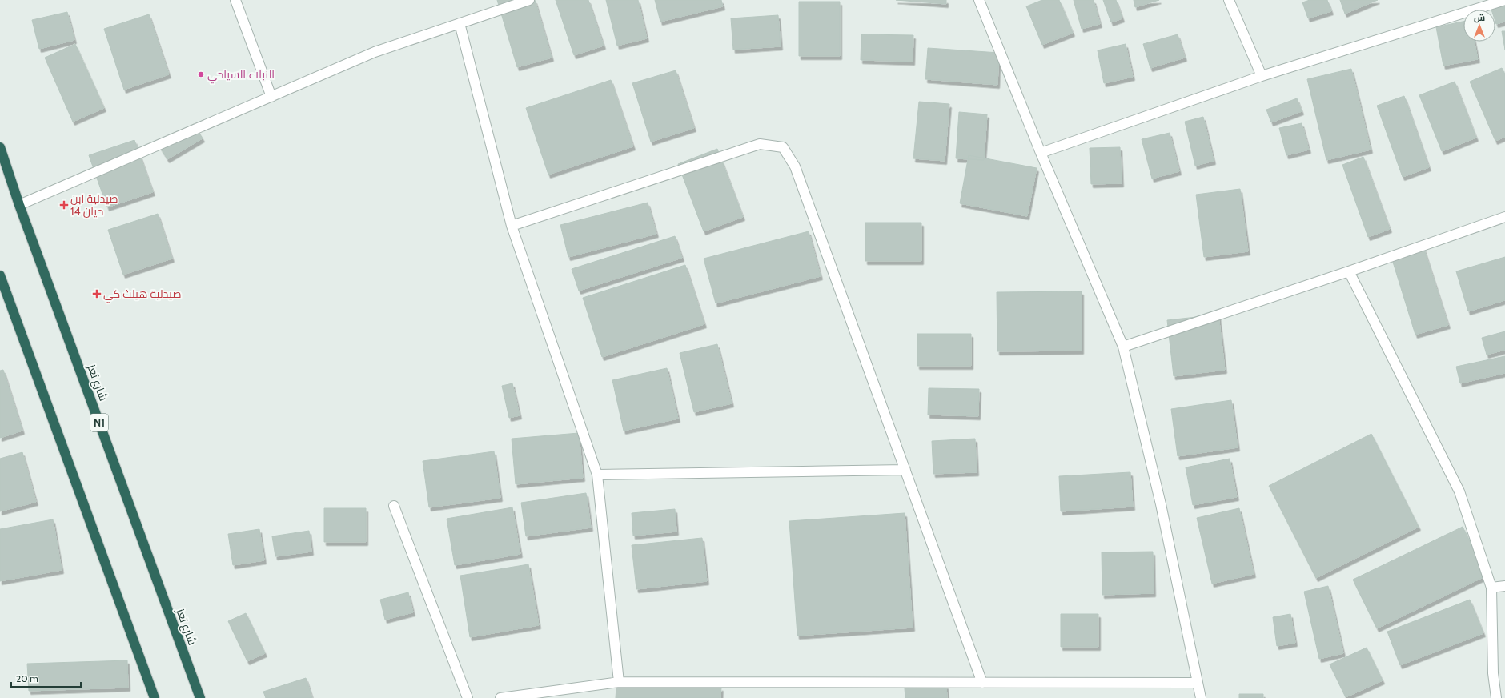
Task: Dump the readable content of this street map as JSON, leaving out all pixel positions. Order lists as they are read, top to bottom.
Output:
{
  "streets": {
    "highway": ["شارع تعز", "N1"]
  },
  "places": {
    "other": ["النبلاء السياحي"],
    "health": ["صيدلية ابن حيان 14", "صيدلية هيلث كي"]
  },
  "scale_bar": "20 m",
  "north": "top"
}
